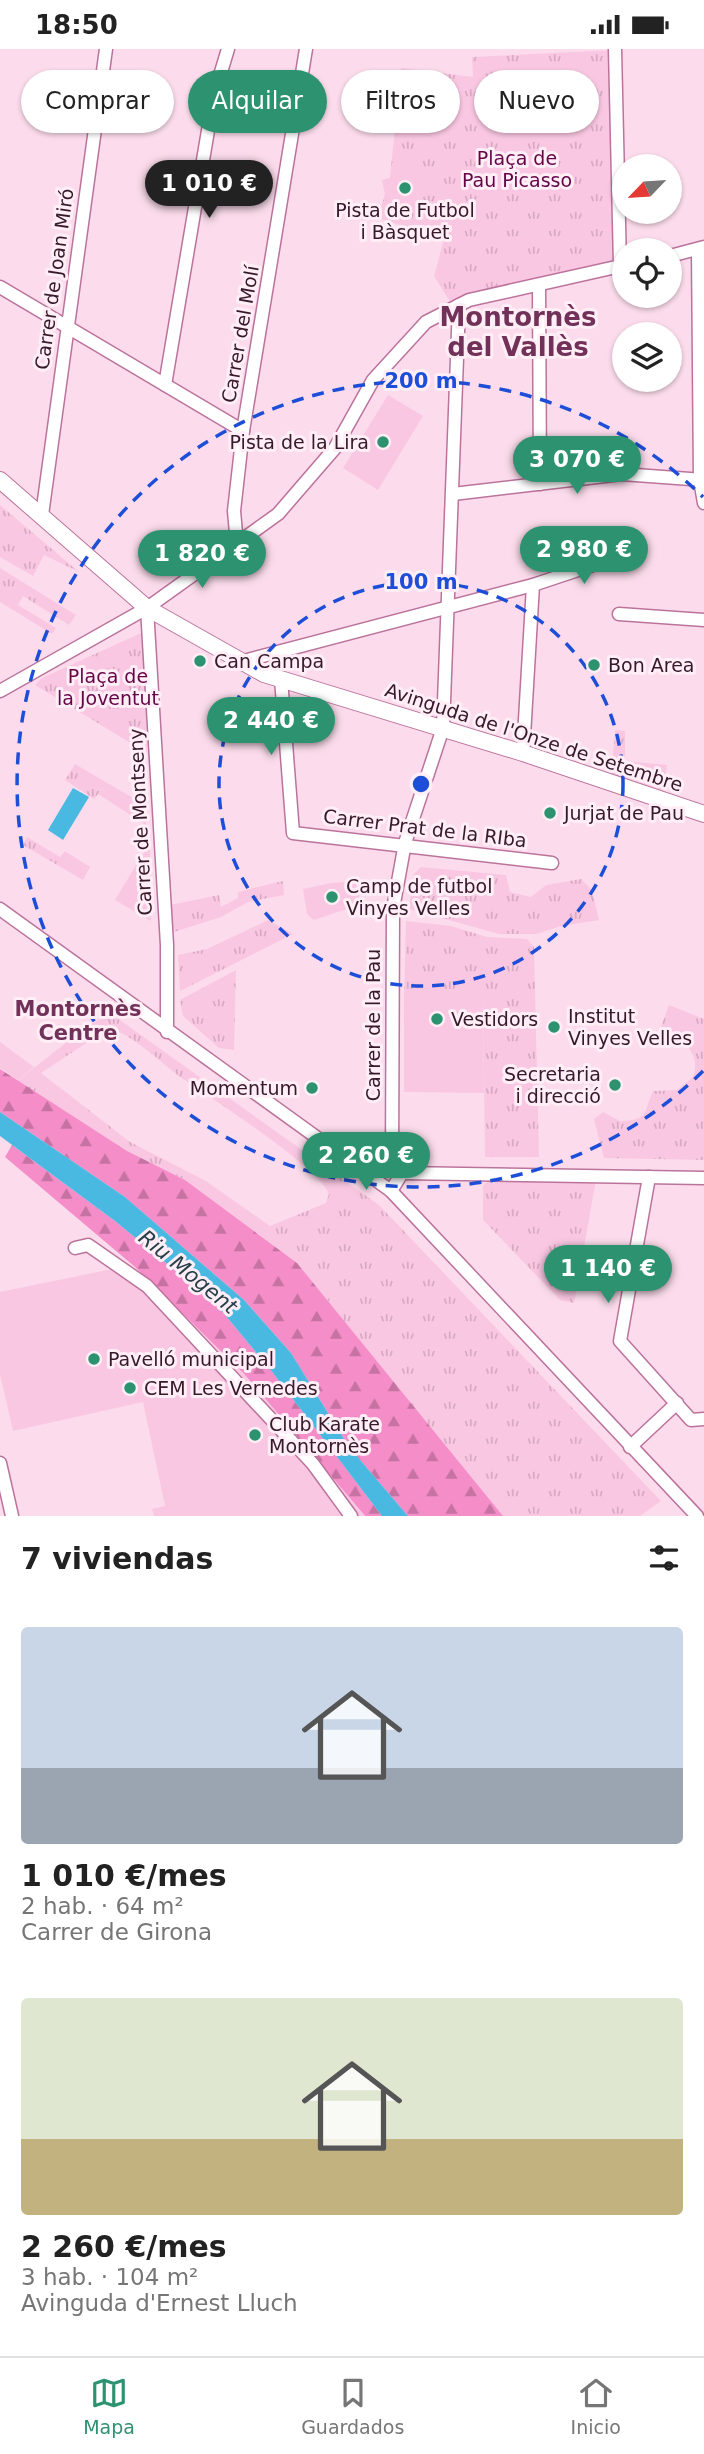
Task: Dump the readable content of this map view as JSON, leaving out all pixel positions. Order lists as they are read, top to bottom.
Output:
{
  "streets": {
    "street": [
      "Carrer de Joan Miró",
      "Carrer del Molí",
      "Avinguda de l'Onze de Setembre",
      "Carrer de Montseny",
      "Carrer Prat de la RIba",
      "Carrer de la Pau"
    ]
  },
  "crossings": [
    ["Carrer de Joan Miró", "Avinguda de l'Onze de Setembre"],
    ["Avinguda de l'Onze de Setembre", "Carrer de Montseny"],
    ["Avinguda de l'Onze de Setembre", "Carrer Prat de la RIba"],
    ["Avinguda de l'Onze de Setembre", "Carrer de la Pau"],
    ["Carrer Prat de la RIba", "Carrer de la Pau"]
  ],
  "districts": ["Montornès del Vallès", "Montornès Centre"],
  "water": ["Riu Mogent"],
  "parks": ["Plaça de Pau Picasso", "Plaça de la Joventut"],
  "places": [
    "Pista de Futbol i Bàsquet",
    "Pista de la Lira",
    "Can Campa",
    "Bon Area",
    "Jurjat de Pau",
    "Camp de futbol Vinyes Velles",
    "Vestidors",
    "Institut Vinyes Velles",
    "Secretaria i direcció",
    "Momentum",
    "Pavelló municipal",
    "CEM Les Vernedes",
    "Club Karate Montornès"
  ],
  "north": "bottom left",
  "page": {
    "status": "18:50",
    "chip": [
      "Comprar",
      "Alquilar",
      "Filtros",
      "Nuevo"
    ],
    "price": [
      "1 010 €",
      "3 070 €",
      "2 980 €",
      "1 820 €",
      "2 440 €",
      "2 260 €",
      "1 140 €"
    ],
    "heading": "7 viviendas",
    "list": [
      {
        "name": "1 010 €/mes",
        "note": "2 hab. · 64 m² · Carrer de Girona"
      },
      {
        "name": "2 260 €/mes",
        "note": "3 hab. · 104 m² · Avinguda d'Ernest Lluch"
      }
    ],
    "tabs": ["Mapa", "Guardados", "Inicio"]
  },
  "rings": ["200 m", "100 m"]
}
